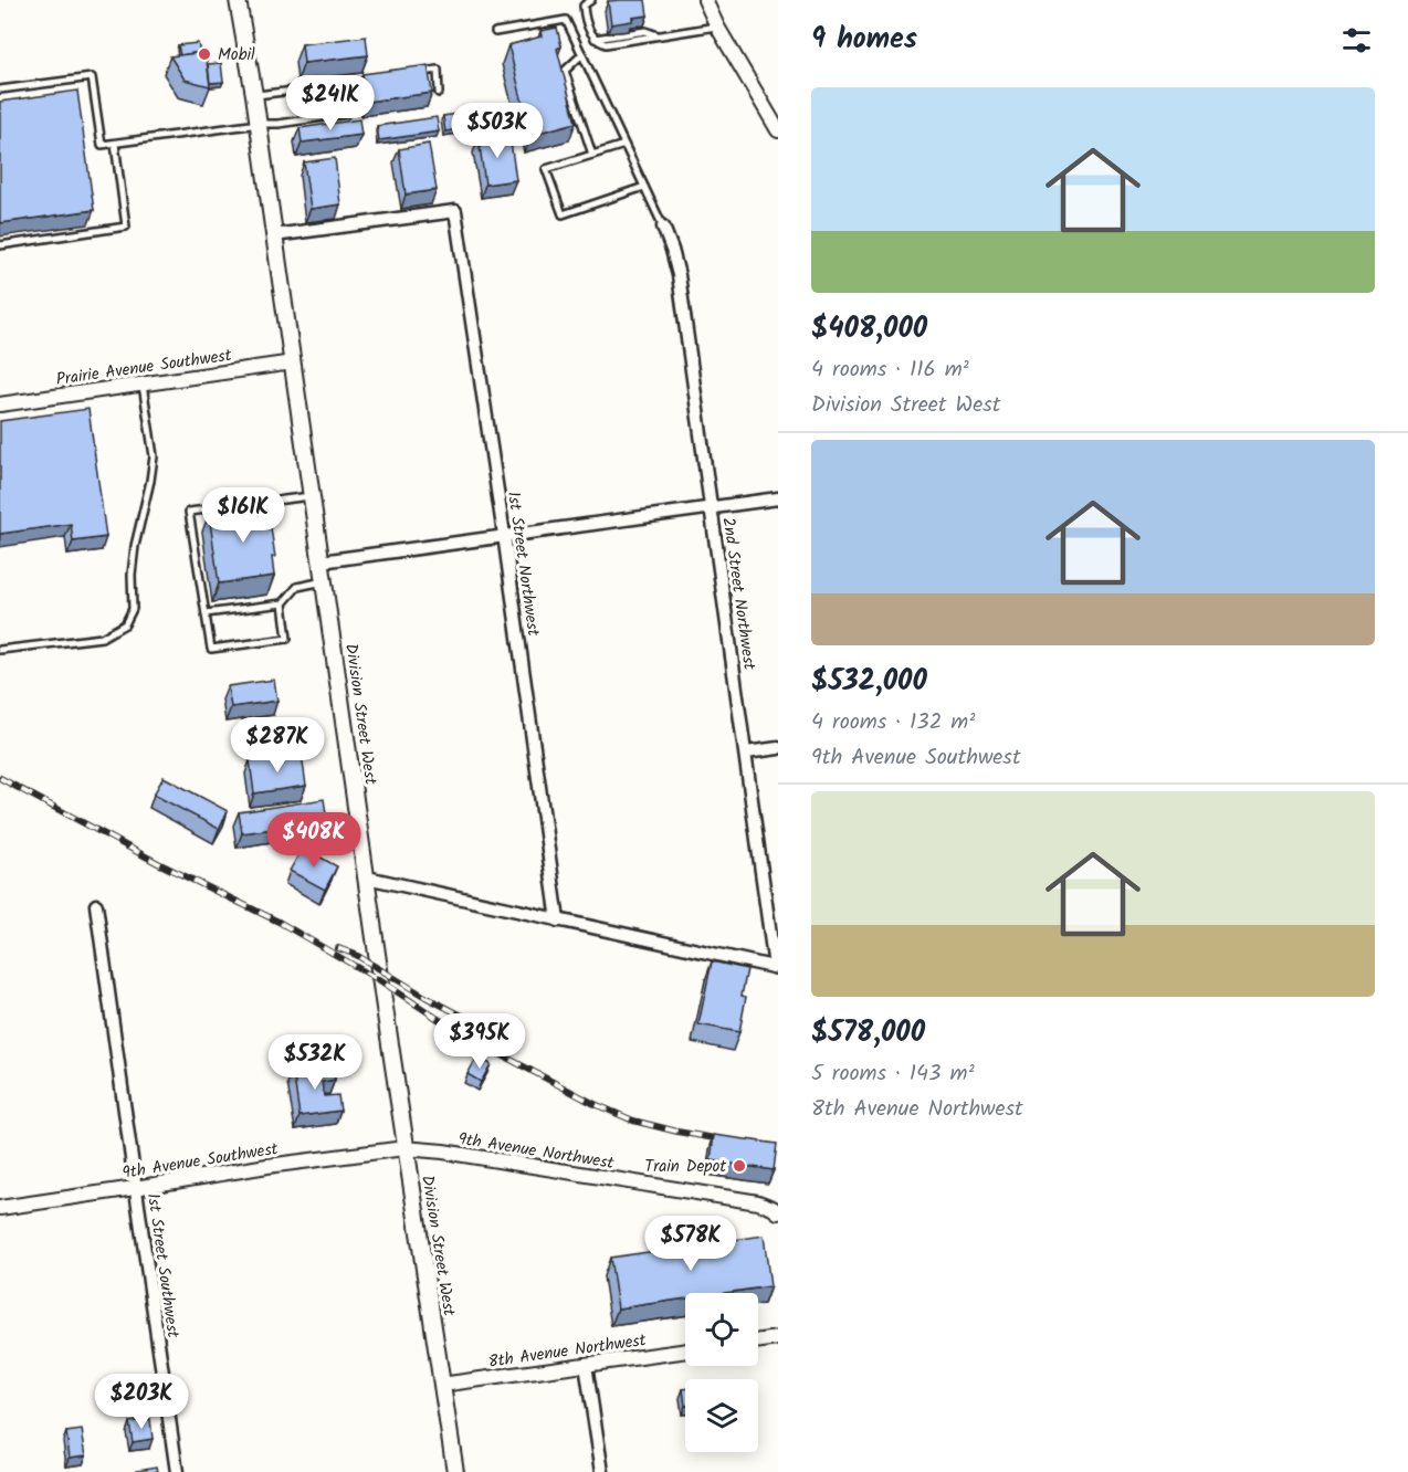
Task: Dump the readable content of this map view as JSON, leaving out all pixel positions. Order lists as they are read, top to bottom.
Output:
{
  "streets": {
    "main road": ["Division Street West"],
    "street": [
      "Prairie Avenue Southwest",
      "1st Street Northwest",
      "2nd Street Northwest",
      "9th Avenue Northwest",
      "9th Avenue Southwest",
      "1st Street Southwest",
      "8th Avenue Northwest"
    ]
  },
  "crossings": [
    ["Prairie Avenue Southwest", "Division Street West"],
    ["1st Street Northwest", "Division Street West"],
    ["Division Street West", "9th Avenue Northwest"],
    ["Division Street West", "9th Avenue Southwest"],
    ["Division Street West", "8th Avenue Northwest"],
    ["9th Avenue Northwest", "9th Avenue Southwest"],
    ["9th Avenue Southwest", "1st Street Southwest"]
  ],
  "places": ["Mobil", "Train Depot"],
  "page": {
    "heading": "9 homes",
    "price": [
      "$241K",
      "$503K",
      "$161K",
      "$287K",
      "$408K",
      "$395K",
      "$532K",
      "$578K",
      "$203K"
    ],
    "list": [
      {
        "name": "$408,000",
        "note": "4 rooms · 116 m² · Division Street West"
      },
      {
        "name": "$532,000",
        "note": "4 rooms · 132 m² · 9th Avenue Southwest"
      },
      {
        "name": "$578,000",
        "note": "5 rooms · 143 m² · 8th Avenue Northwest"
      }
    ]
  }
}
